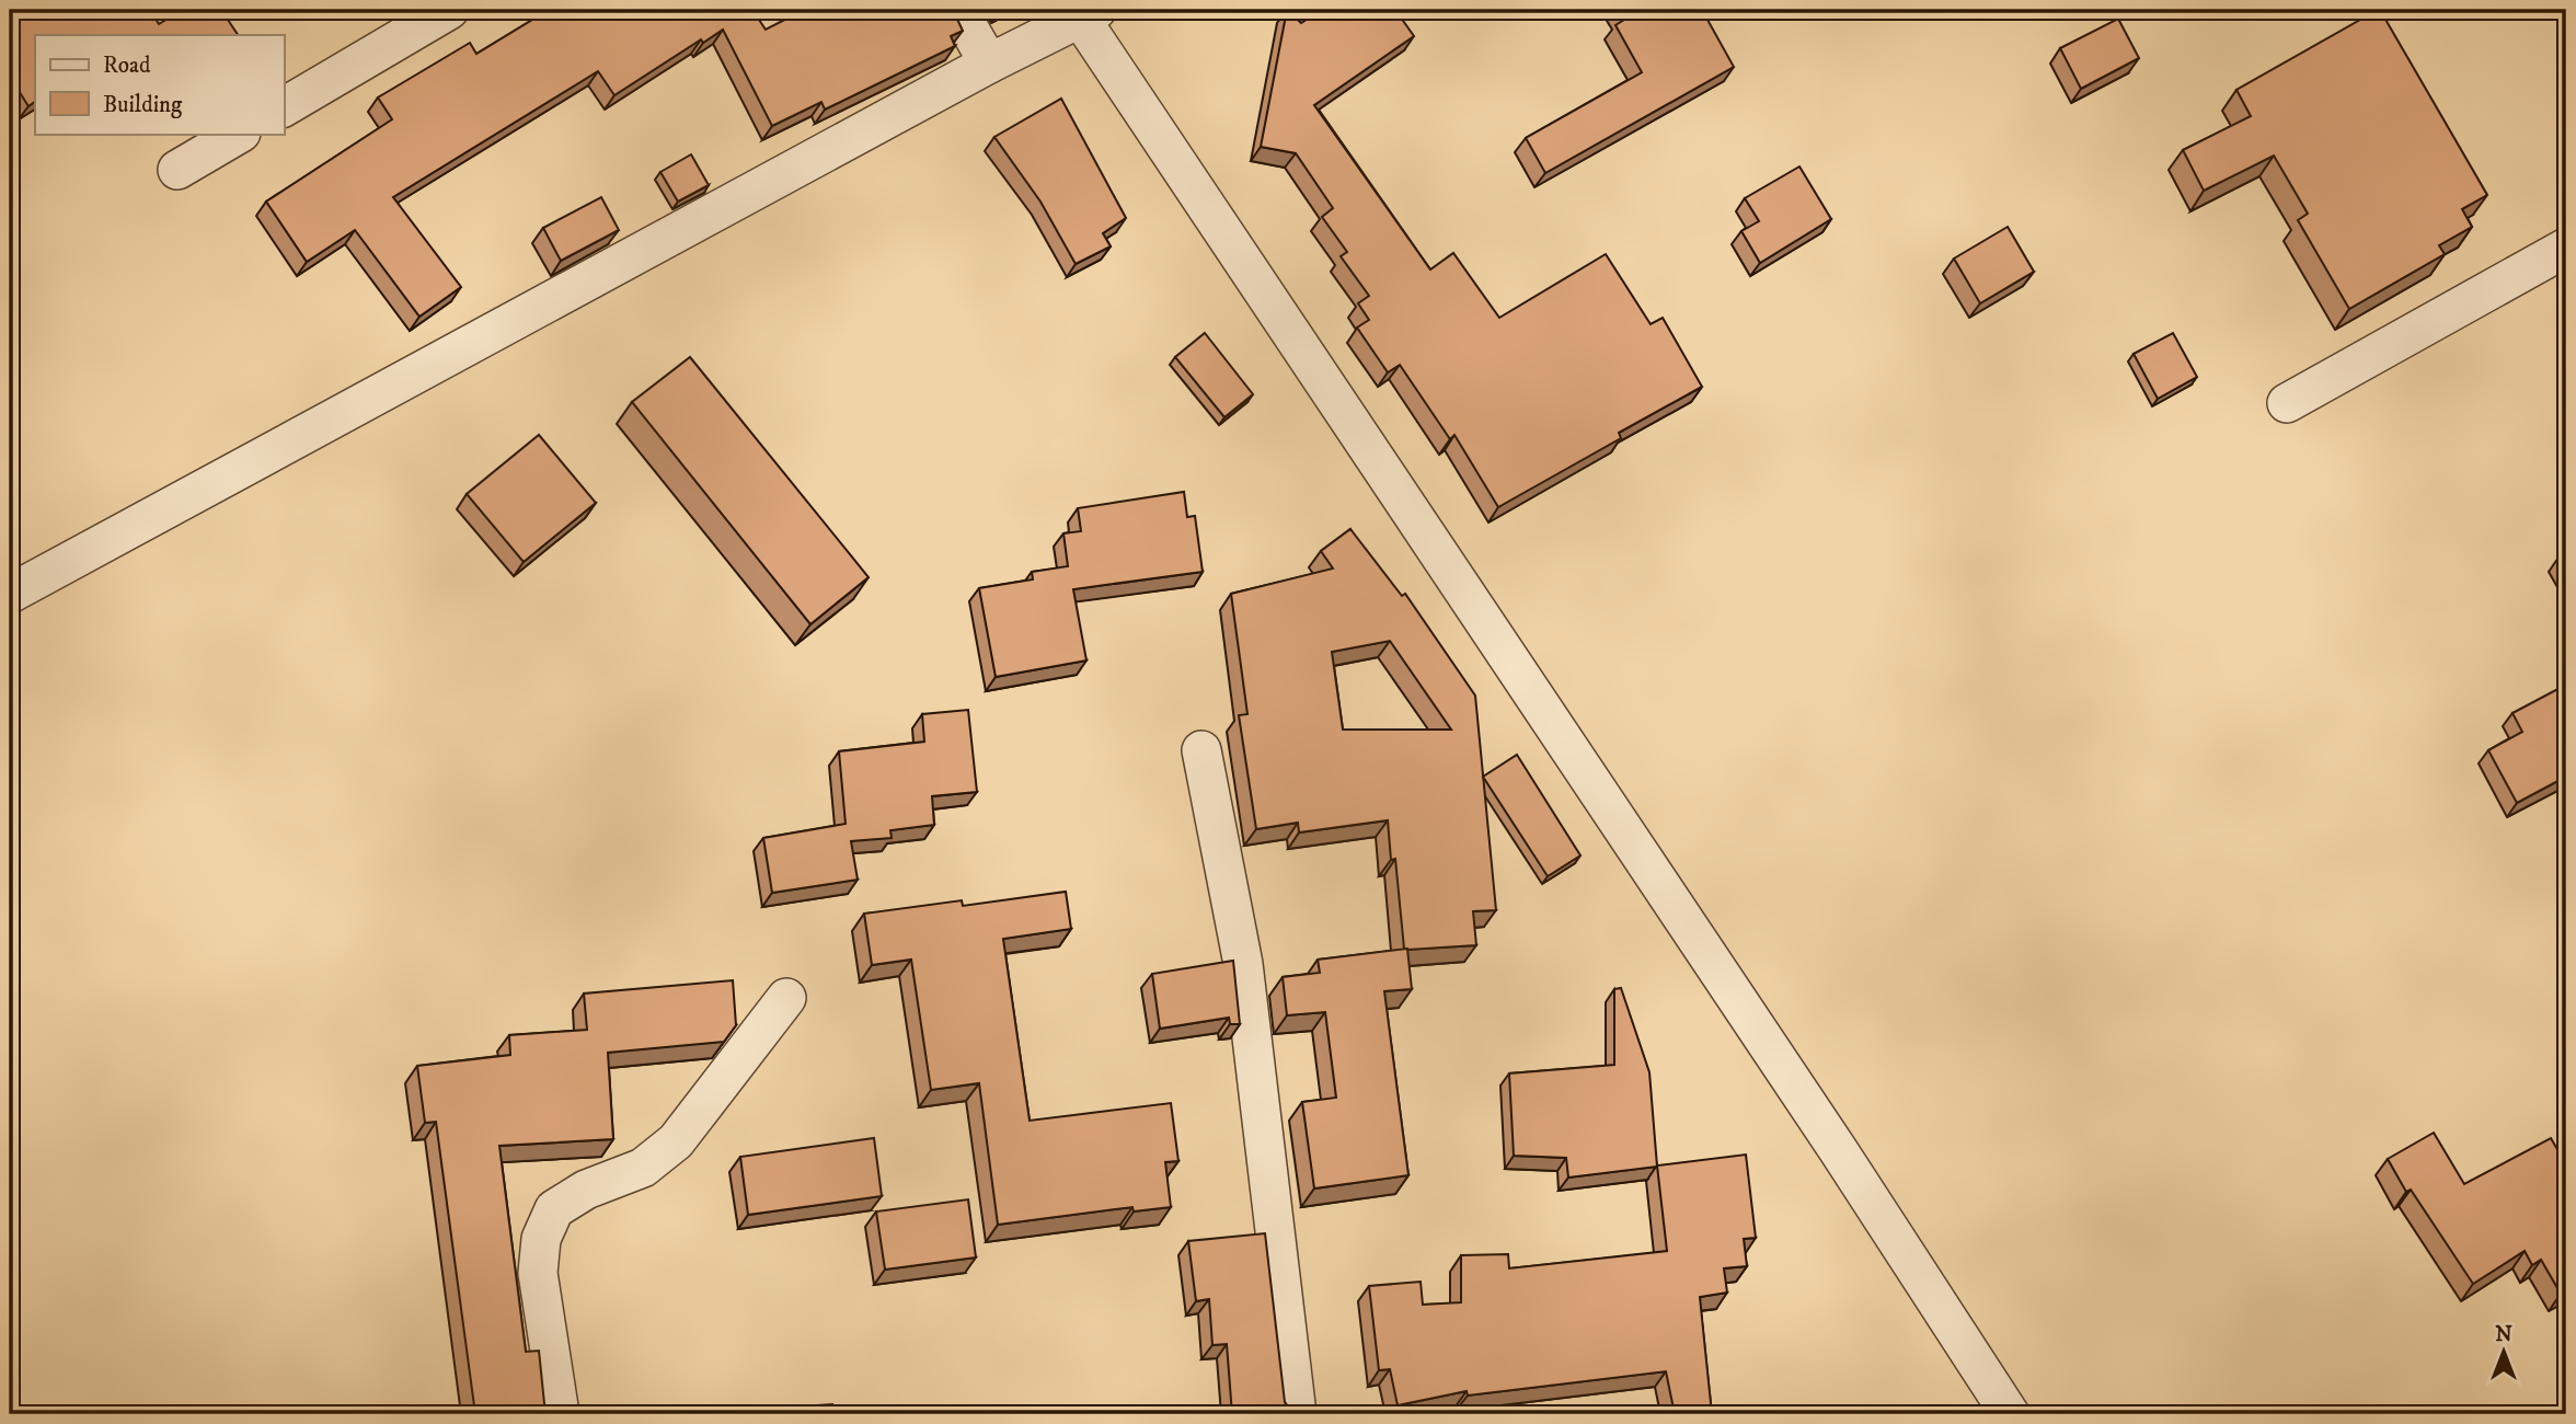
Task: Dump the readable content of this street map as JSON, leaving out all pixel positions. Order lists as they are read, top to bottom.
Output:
{
  "legend": ["Road", "Building"],
  "north": "top"
}
